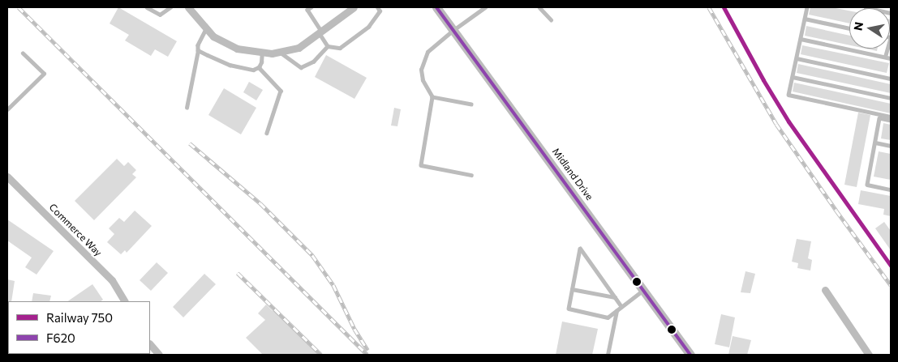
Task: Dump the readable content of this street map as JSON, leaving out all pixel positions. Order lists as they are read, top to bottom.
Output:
{
  "streets": {
    "street": ["Midland Drive", "Commerce Way"]
  },
  "lines": ["rail line 750", "transit line F620"],
  "legend": ["Railway 750", "F620"],
  "north": "left"
}
